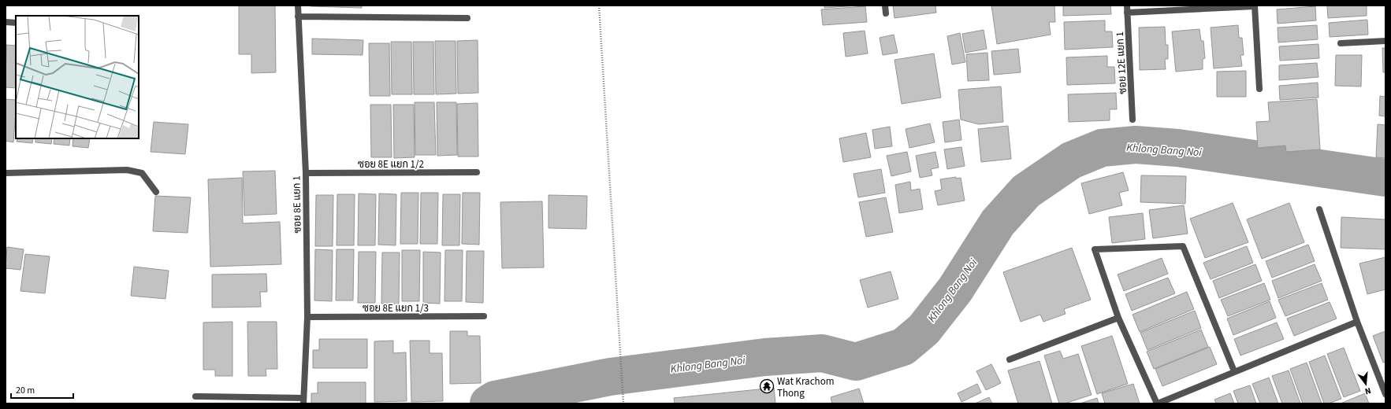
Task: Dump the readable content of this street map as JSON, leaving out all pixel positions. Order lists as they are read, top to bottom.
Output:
{
  "streets": {
    "street": [
      "ซอย 12E แยก 1",
      "ซอย 8E แยก 1/2",
      "ซอย 8E แยก 1",
      "ซอย 8E แยก 1/3"
    ]
  },
  "crossings": [
    ["ซอย 8E แยก 1/2", "ซอย 8E แยก 1"],
    ["ซอย 8E แยก 1", "ซอย 8E แยก 1/3"]
  ],
  "water": ["Khlong Bang Noi"],
  "places": {
    "temple": ["Wat Krachom Thong"]
  },
  "scale_bar": "20 m",
  "north": "bottom"
}
